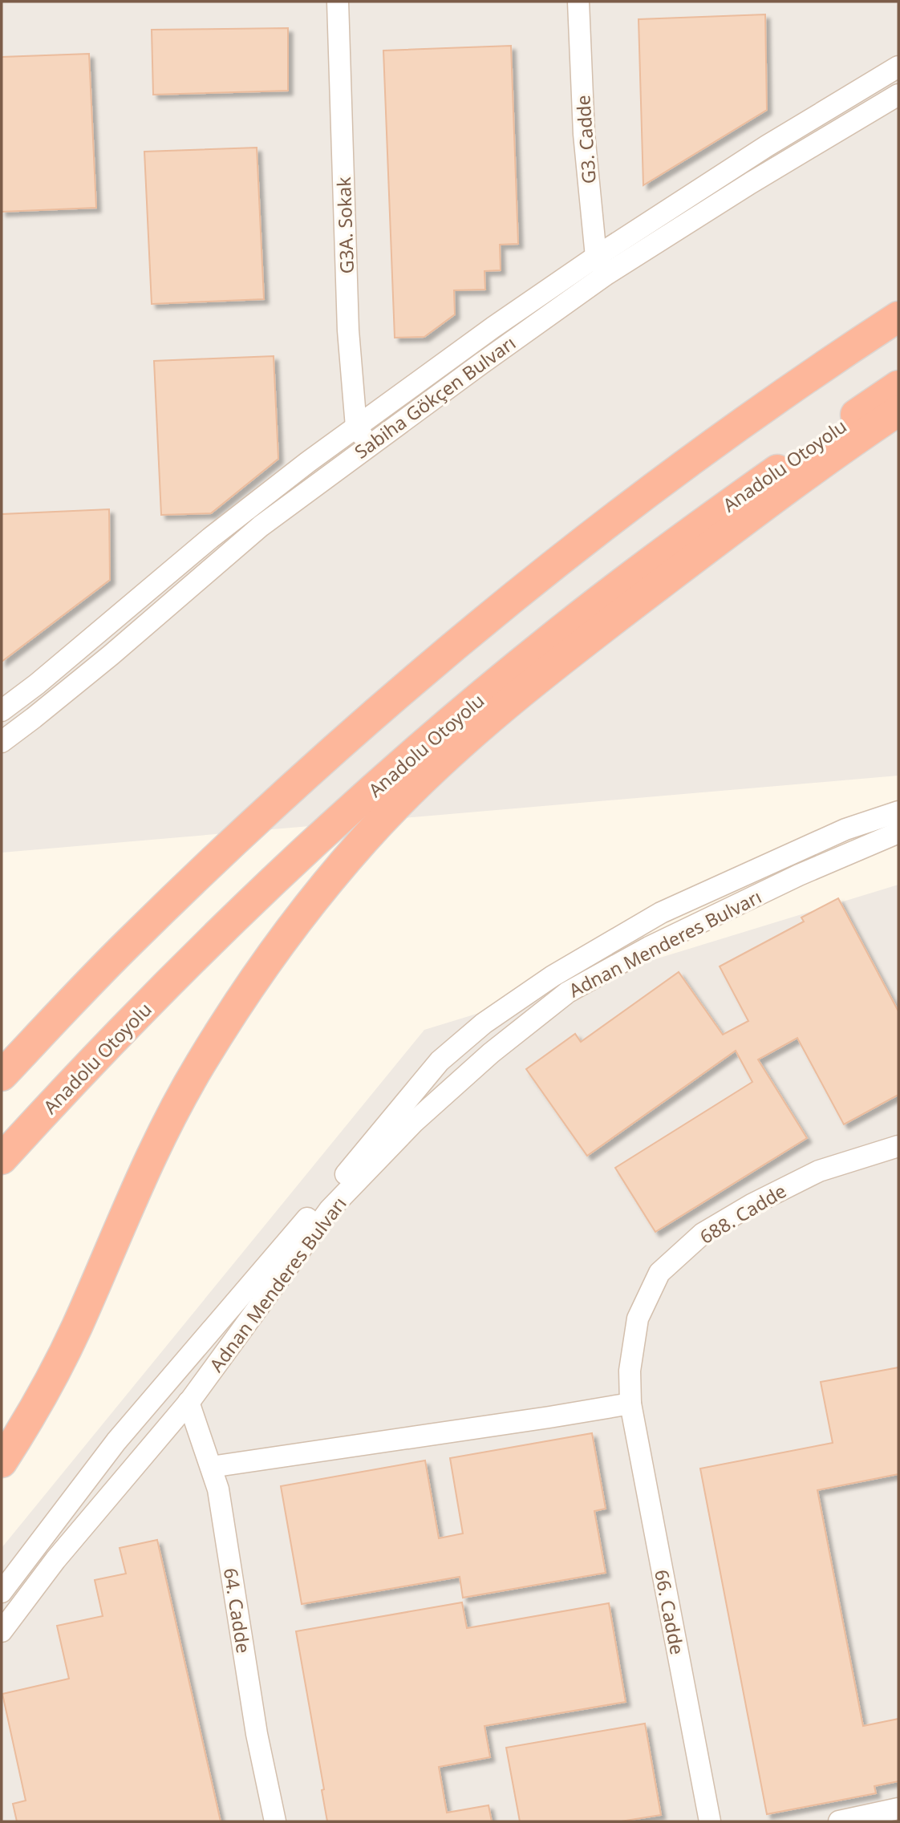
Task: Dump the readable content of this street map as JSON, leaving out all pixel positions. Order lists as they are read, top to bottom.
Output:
{
  "streets": {
    "highway": ["Anadolu Otoyolu"],
    "street": [
      "G3. Cadde",
      "G3A. Sokak",
      "Sabiha Gökçen Bulvarı",
      "Adnan Menderes Bulvarı",
      "688. Cadde",
      "64. Cadde",
      "66. Cadde"
    ]
  },
  "crossings": [
    ["G3. Cadde", "Sabiha Gökçen Bulvarı"],
    ["G3A. Sokak", "Sabiha Gökçen Bulvarı"],
    ["Adnan Menderes Bulvarı", "64. Cadde"],
    ["688. Cadde", "66. Cadde"]
  ]
}
